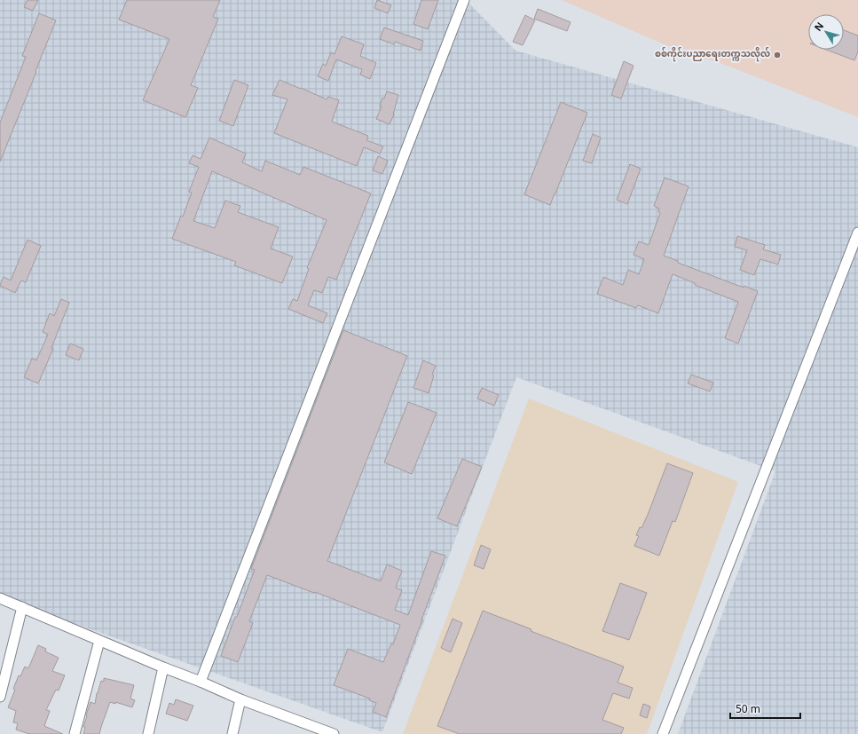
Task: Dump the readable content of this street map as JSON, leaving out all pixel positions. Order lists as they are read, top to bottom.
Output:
{
  "places": ["စစ်ကိုင်းပညာရေးတက္ကသလိုလ်"],
  "scale_bar": "50 m",
  "north": "top left"
}
